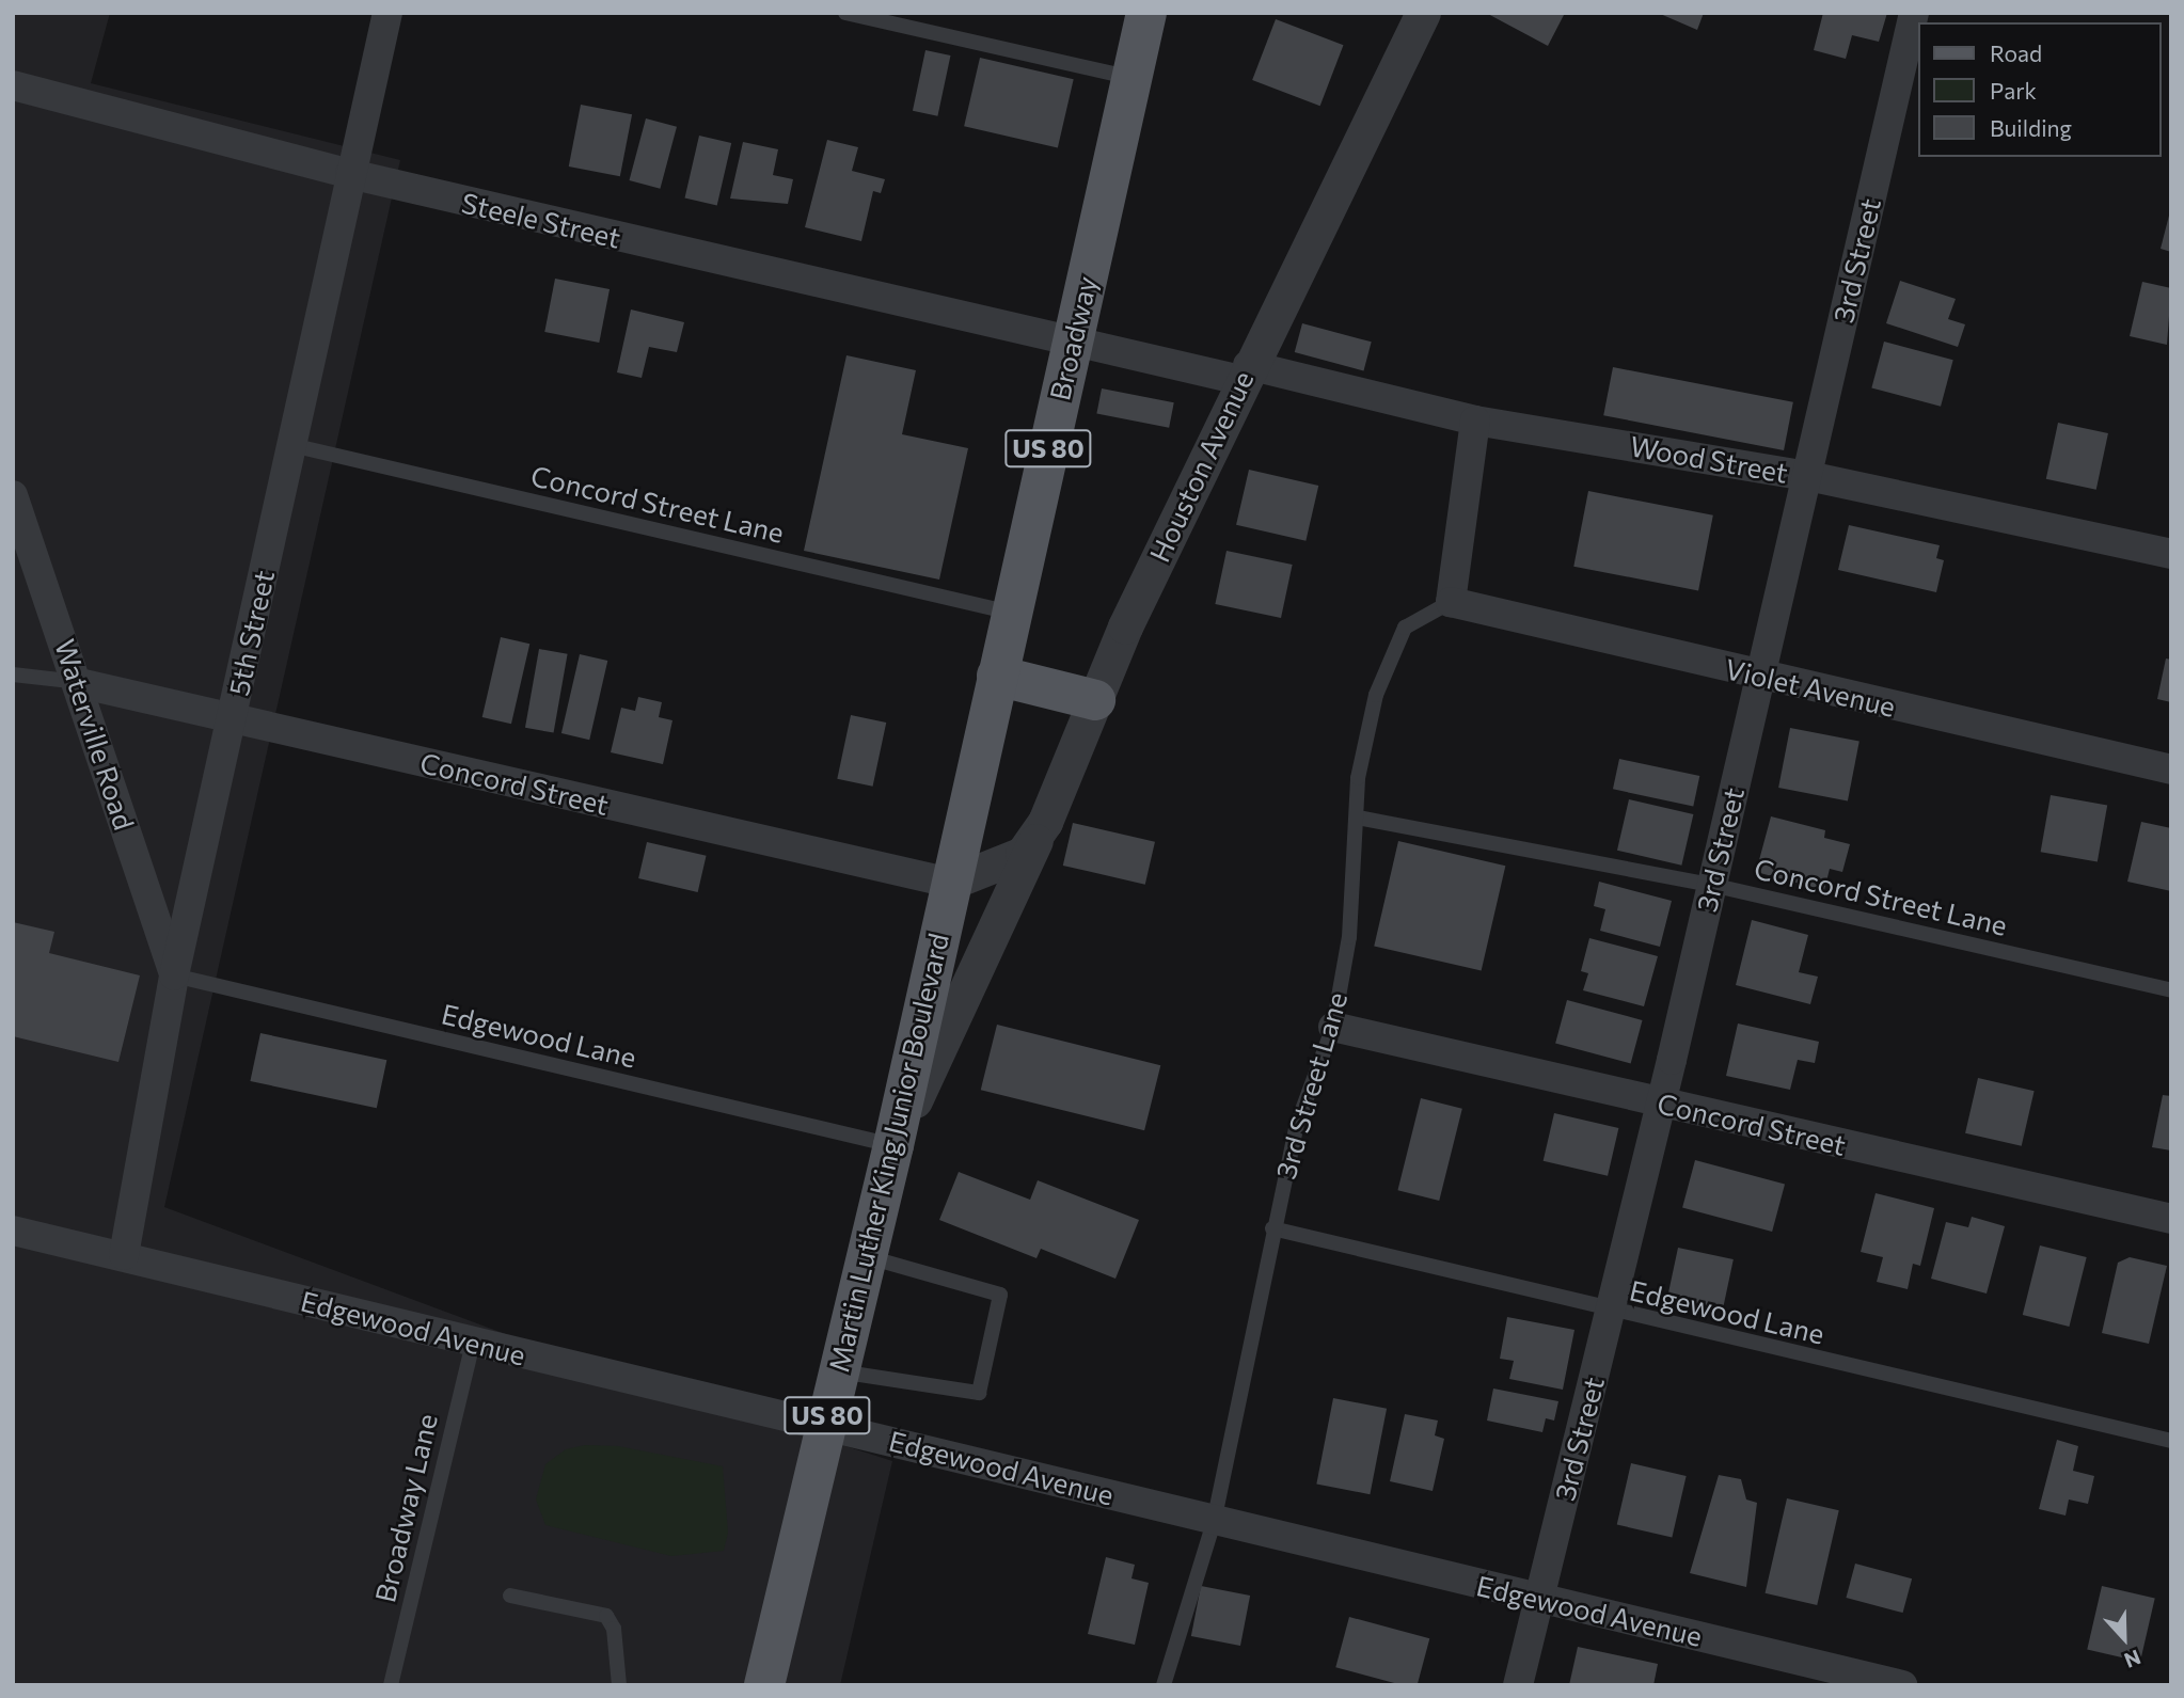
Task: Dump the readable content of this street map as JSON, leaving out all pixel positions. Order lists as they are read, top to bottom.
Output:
{
  "streets": {
    "main road": ["Broadway", "US 80", "Martin Luther King Junior Boulevard"],
    "street": [
      "Steele Street",
      "3rd Street",
      "Wood Street",
      "Houston Avenue",
      "5th Street",
      "Violet Avenue",
      "Waterville Road",
      "Concord Street",
      "Edgewood Avenue"
    ],
    "lane": [
      "Concord Street Lane",
      "Edgewood Lane",
      "3rd Street Lane",
      "Broadway Lane"
    ]
  },
  "crossings": [
    ["Steele Street", "Broadway"],
    ["Steele Street", "Wood Street"],
    ["Steele Street", "5th Street"],
    ["3rd Street", "Wood Street"],
    ["3rd Street", "Concord Street Lane"],
    ["3rd Street", "Violet Avenue"],
    ["3rd Street", "Concord Street"],
    ["3rd Street", "Edgewood Lane"],
    ["3rd Street", "Edgewood Avenue"],
    ["Broadway", "Wood Street"],
    ["Broadway", "Houston Avenue"],
    ["Broadway", "Concord Street Lane"],
    ["Broadway", "Concord Street"],
    ["Broadway", "Martin Luther King Junior Boulevard"],
    ["Wood Street", "Houston Avenue"],
    ["Houston Avenue", "Concord Street"],
    ["Houston Avenue", "Martin Luther King Junior Boulevard"],
    ["Concord Street Lane", "5th Street"],
    ["Concord Street Lane", "3rd Street Lane"],
    ["5th Street", "Waterville Road"],
    ["5th Street", "Concord Street"],
    ["5th Street", "Edgewood Lane"],
    ["5th Street", "Edgewood Avenue"],
    ["Violet Avenue", "3rd Street Lane"],
    ["Waterville Road", "Concord Street"],
    ["Waterville Road", "Edgewood Lane"],
    ["Concord Street", "3rd Street Lane"],
    ["Concord Street", "Martin Luther King Junior Boulevard"],
    ["Edgewood Lane", "3rd Street Lane"],
    ["Edgewood Lane", "Martin Luther King Junior Boulevard"],
    ["3rd Street Lane", "Edgewood Avenue"],
    ["Martin Luther King Junior Boulevard", "Edgewood Avenue"],
    ["Edgewood Avenue", "Broadway Lane"]
  ],
  "legend": ["Road", "Park", "Building"],
  "north": "bottom"
}
